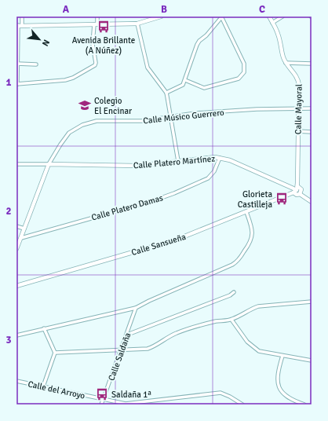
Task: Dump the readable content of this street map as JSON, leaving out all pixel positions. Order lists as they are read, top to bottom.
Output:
{
  "streets": {
    "street": [
      "Calle Mayoral",
      "Calle Músico Guerrero",
      "Calle Platero Martínez",
      "Calle Platero Damas",
      "Calle Sansueña",
      "Calle Saldaña",
      "Calle del Arroyo"
    ]
  },
  "crossings": [
    ["Calle Mayoral", "Calle Músico Guerrero"],
    ["Calle Mayoral", "Calle Platero Martínez"],
    ["Calle Mayoral", "Calle Sansueña"],
    ["Calle Músico Guerrero", "Calle Platero Martínez"],
    ["Calle Músico Guerrero", "Calle Platero Damas"],
    ["Calle Platero Martínez", "Calle Platero Damas"],
    ["Calle Platero Martínez", "Calle Sansueña"],
    ["Calle Saldaña", "Calle del Arroyo"]
  ],
  "places": {
    "bus stop": ["Avenida Brillante (A Núñez)", "Glorieta Castilleja", "Saldaña 1ª"],
    "school or university": ["Colegio El Encinar"]
  },
  "north": "bottom right",
  "grid": {
    "columns": ["A", "B", "C"],
    "rows": ["1", "2", "3"]
  }
}
